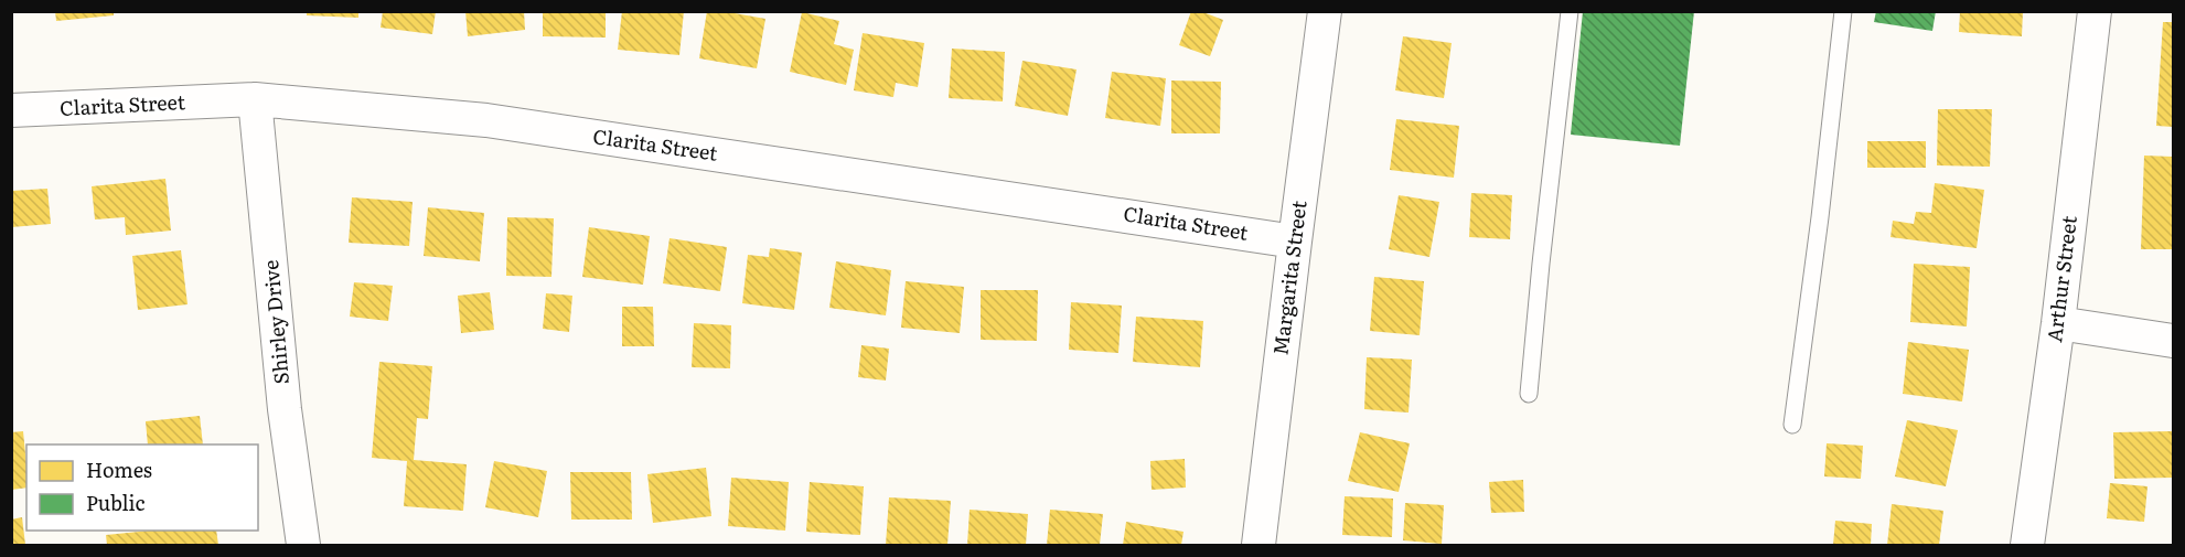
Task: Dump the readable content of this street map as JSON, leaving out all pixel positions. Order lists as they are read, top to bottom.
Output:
{
  "streets": {
    "street": [
      "Clarita Street",
      "Margarita Street",
      "Arthur Street",
      "Shirley Drive"
    ]
  },
  "crossings": [
    ["Clarita Street", "Margarita Street"],
    ["Clarita Street", "Shirley Drive"]
  ],
  "legend": ["Homes", "Public"]
}
